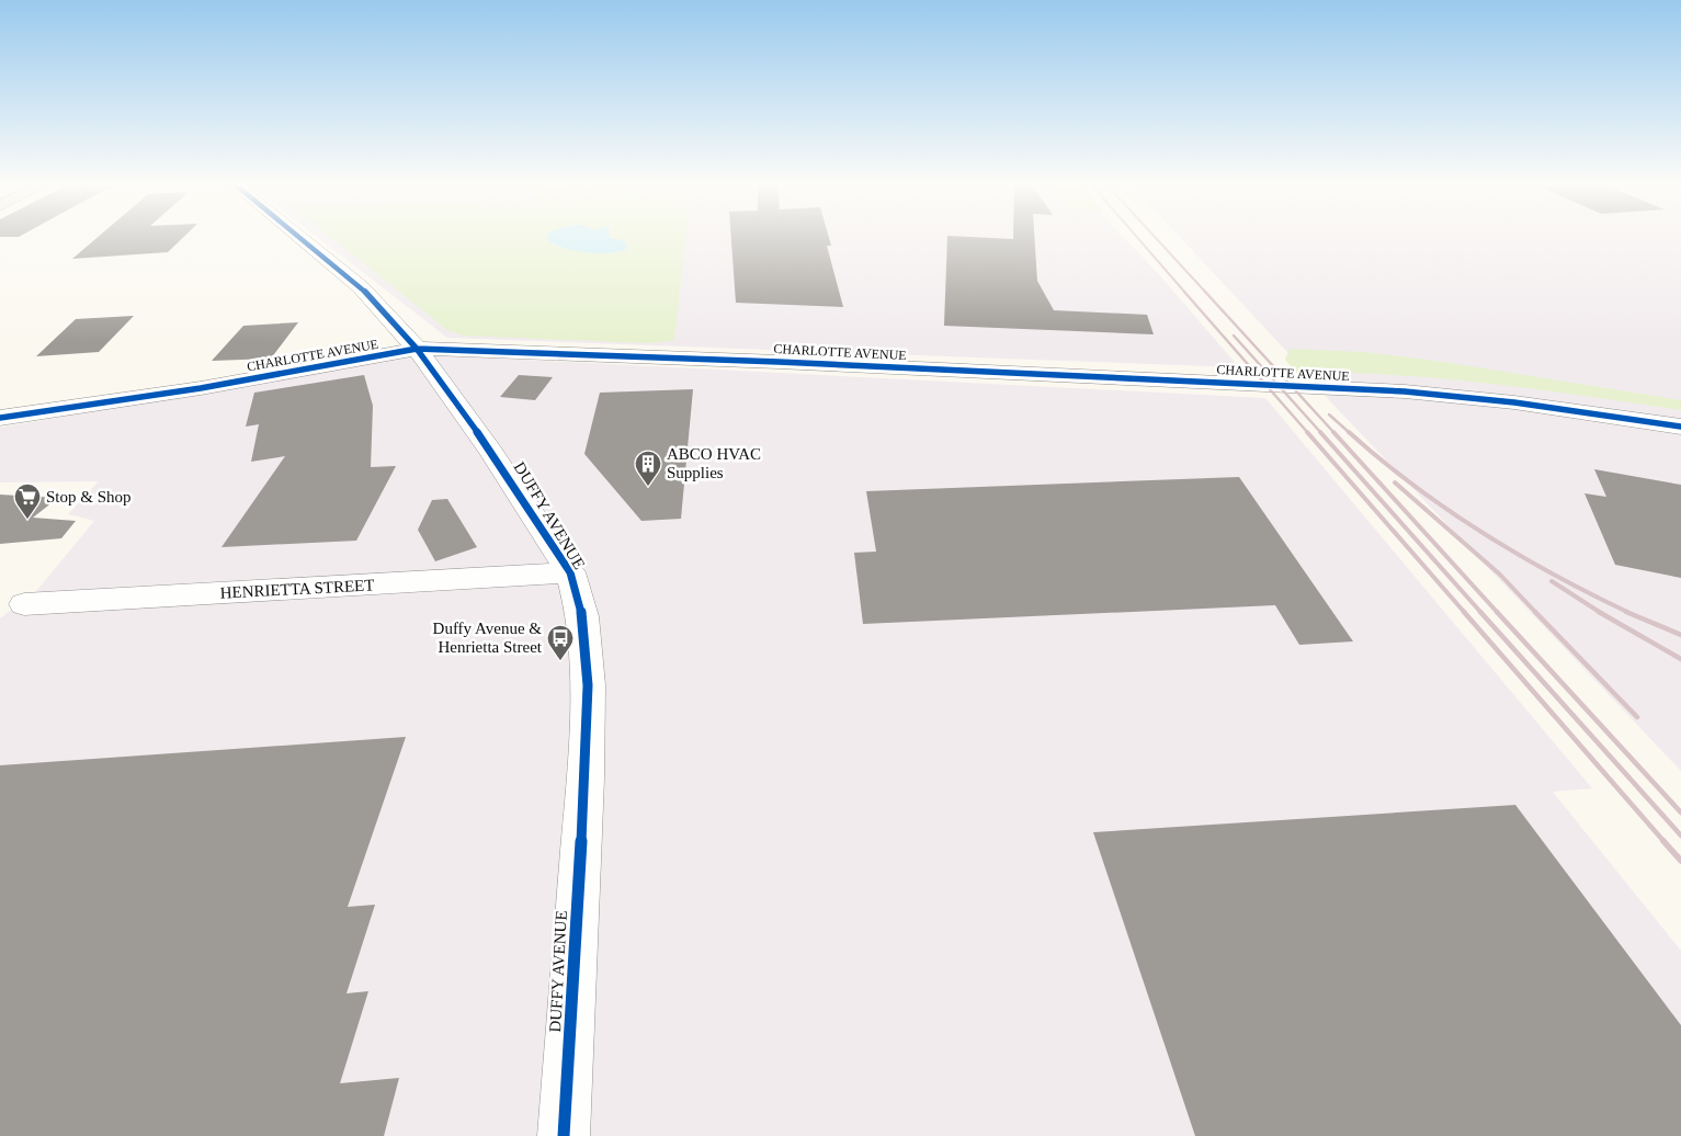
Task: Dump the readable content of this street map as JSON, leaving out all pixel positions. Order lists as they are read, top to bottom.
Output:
{
  "streets": {
    "street": ["CHARLOTTE AVENUE", "DUFFY AVENUE", "HENRIETTA STREET"]
  },
  "crossings": [
    ["CHARLOTTE AVENUE", "DUFFY AVENUE"],
    ["DUFFY AVENUE", "HENRIETTA STREET"]
  ],
  "places": {
    "building": ["ABCO HVAC Supplies"],
    "supermarket": ["Stop & Shop"],
    "bus stop": ["Duffy Avenue & Henrietta Street"]
  }
}
